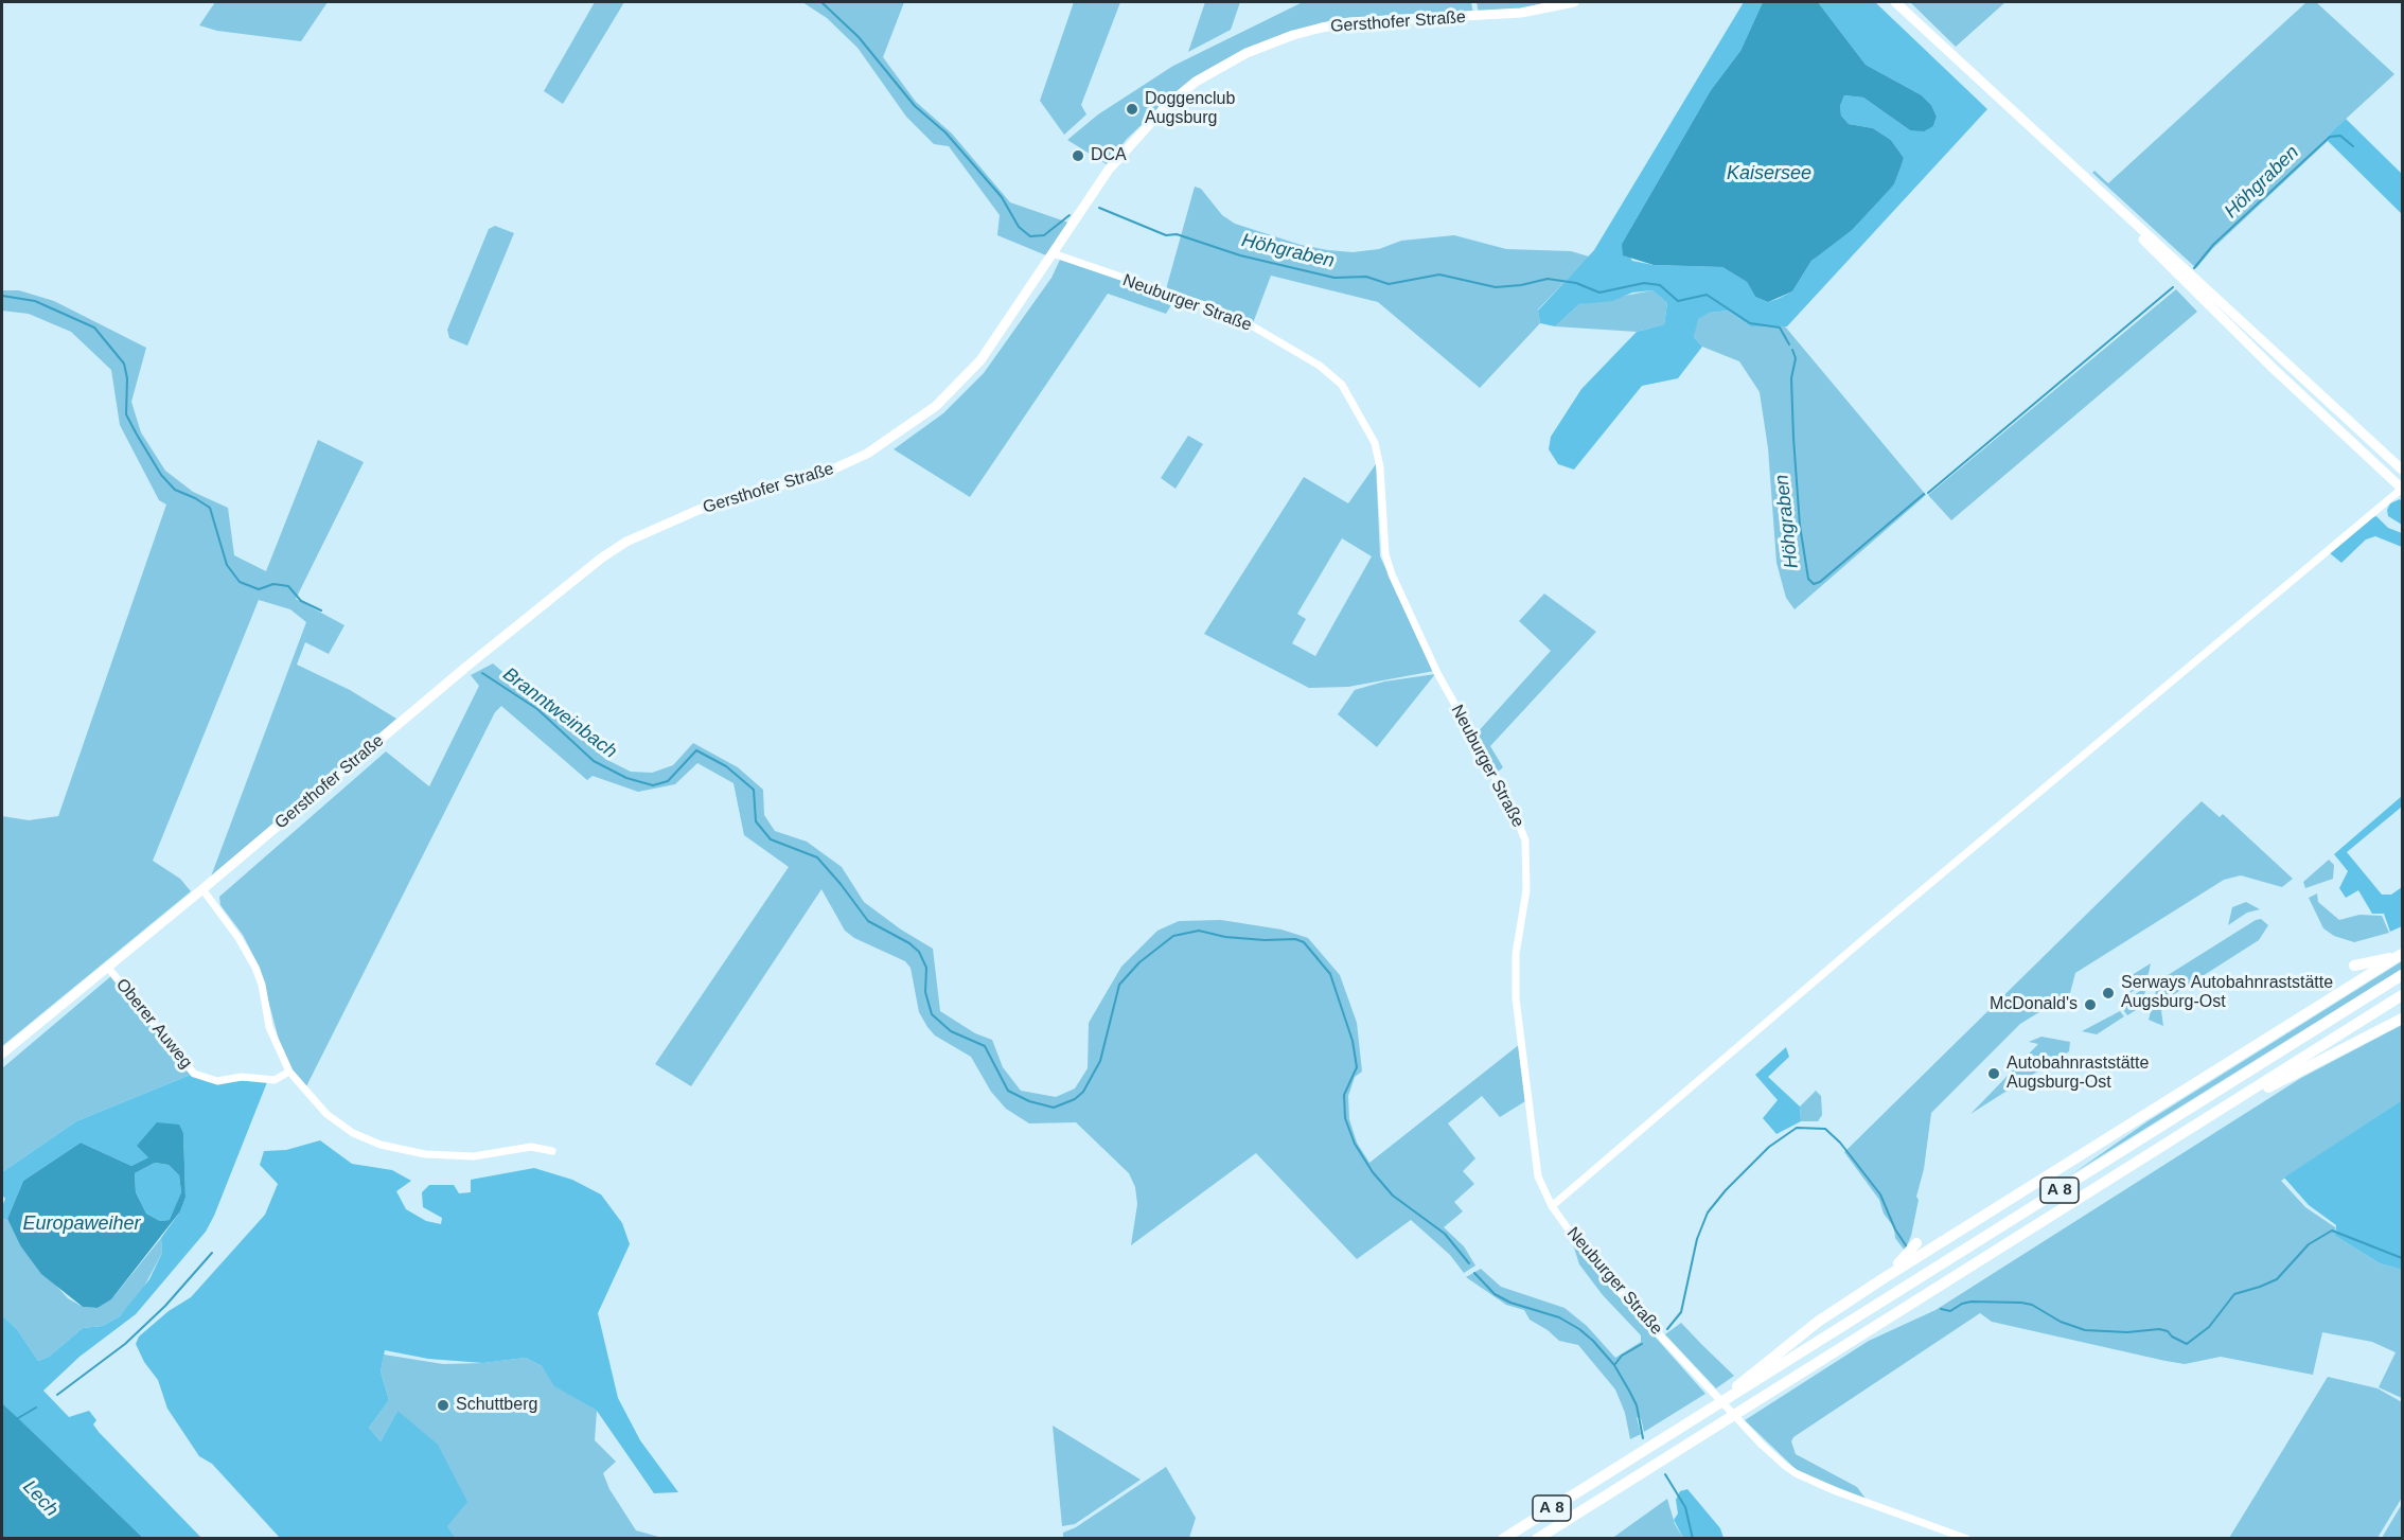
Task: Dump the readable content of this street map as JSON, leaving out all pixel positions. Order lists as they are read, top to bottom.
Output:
{
  "streets": {
    "highway": ["A 8"],
    "main road": ["Gersthofer Straße"],
    "street": ["Neuburger Straße", "Oberer Auweg"]
  },
  "crossings": [
    ["Gersthofer Straße", "Neuburger Straße"],
    ["Gersthofer Straße", "Oberer Auweg"]
  ],
  "water": [
    "Kaisersee",
    "Höhgraben",
    "Branntweinbach",
    "Europaweiher",
    "Lech"
  ],
  "places": [
    "Doggenclub Augsburg",
    "DCA",
    "Serways Autobahnraststätte Augsburg-Ost",
    "McDonald's",
    "Autobahnraststätte Augsburg-Ost",
    "Schuttberg"
  ]
}
